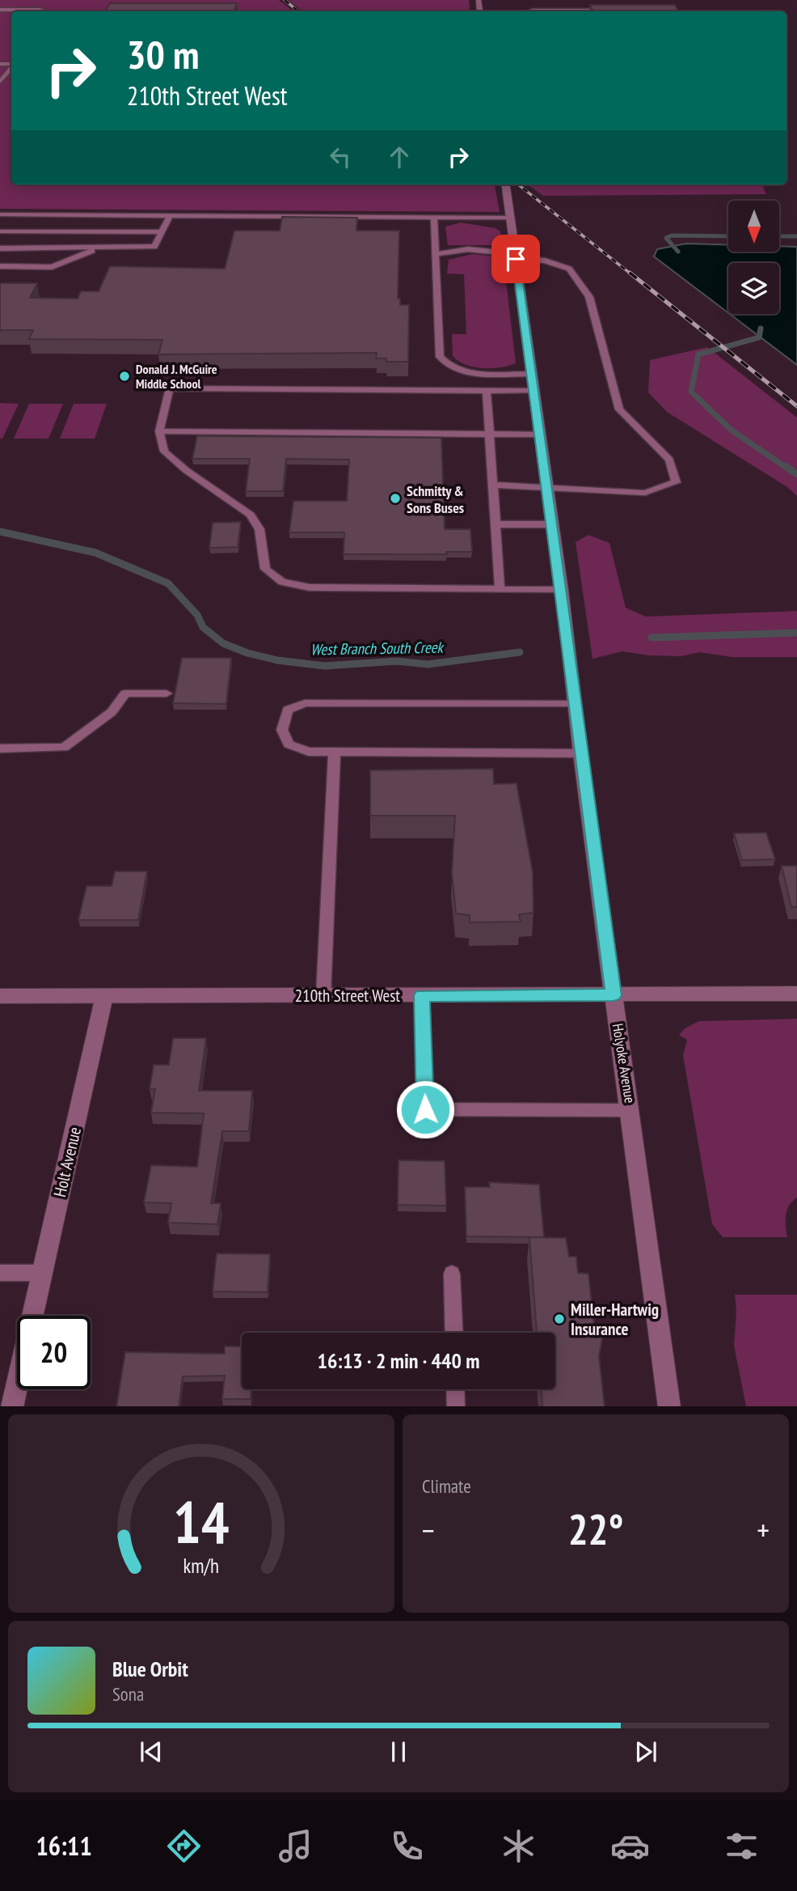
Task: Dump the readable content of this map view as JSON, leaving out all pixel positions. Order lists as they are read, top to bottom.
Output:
{
  "streets": {
    "street": ["210th Street West", "Holyoke Avenue", "Holt Avenue"]
  },
  "crossings": [
    ["210th Street West", "Holyoke Avenue"],
    ["210th Street West", "Holt Avenue"]
  ],
  "water": ["West Branch South Creek"],
  "places": ["Donald J. McGuire Middle School", "Schmitty & Sons Buses", "Miller-Hartwig Insurance"],
  "north": "bottom",
  "page": {
    "turn": ["30 m", "210th Street West"],
    "limit": "20",
    "trip": "16:13 · 2 min · 440 m",
    "tile": "Climate",
    "heat": ["−", "22°", "+"],
    "song": ["Blue Orbit", "Sona"],
    "tabs": "16:11",
    "gauge": ["14", "km/h"]
  }
}
